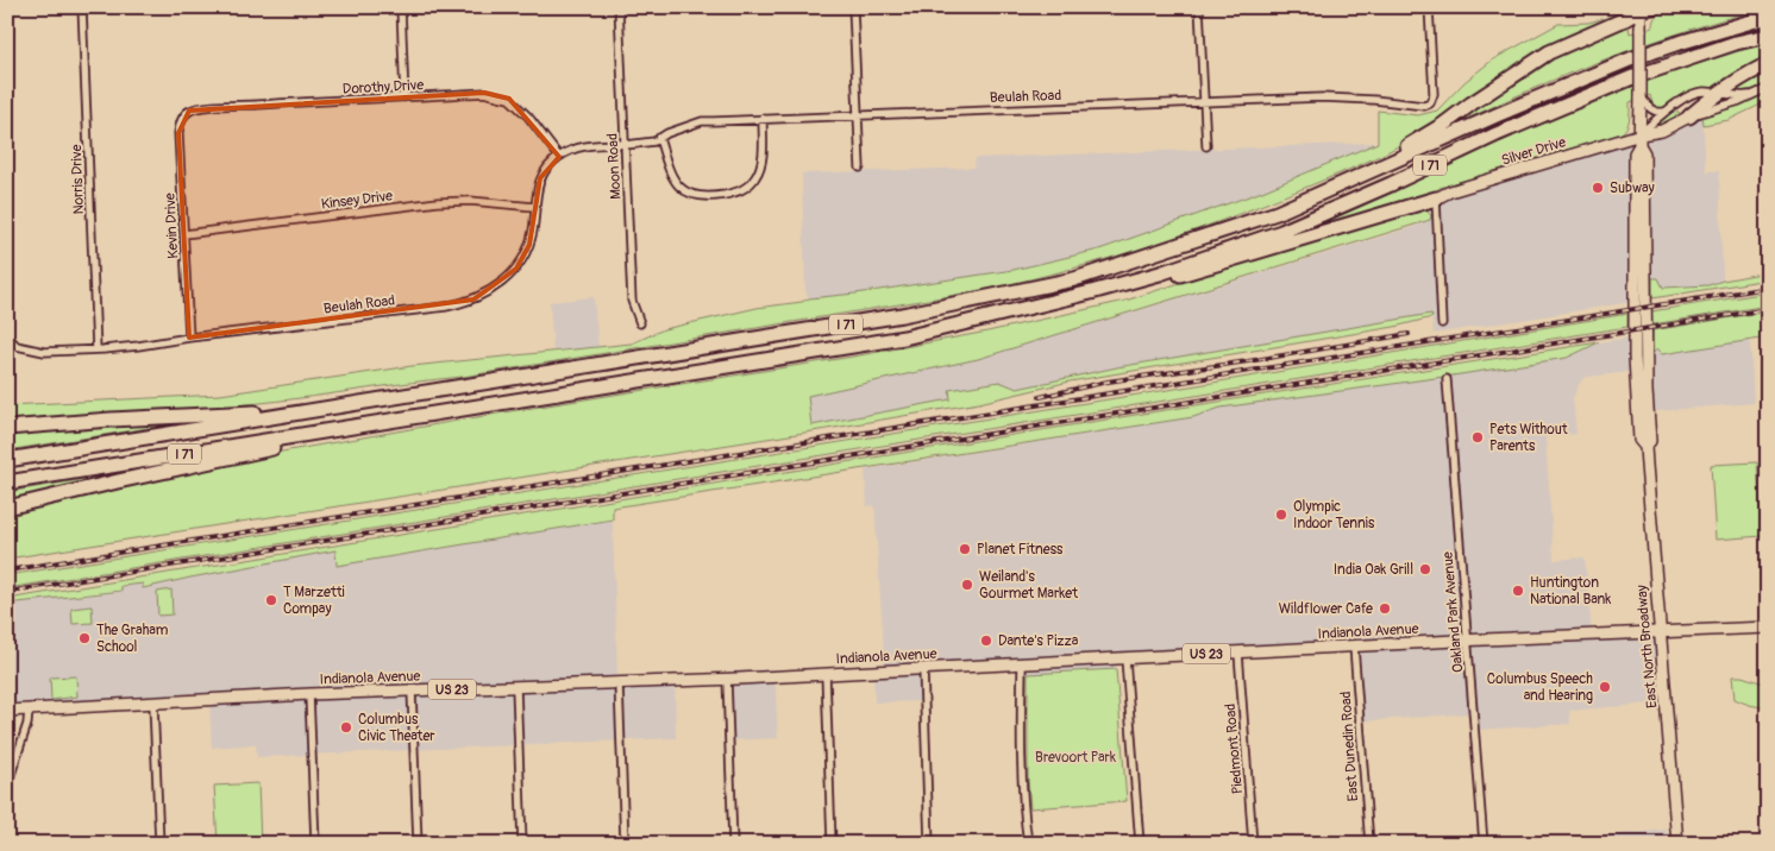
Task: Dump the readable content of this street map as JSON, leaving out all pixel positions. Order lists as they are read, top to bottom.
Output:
{
  "streets": {
    "highway": ["I 71"],
    "main road": [
      "Silver Drive",
      "Indianola Avenue",
      "East North Broadway",
      "US 23"
    ],
    "street": [
      "Dorothy Drive",
      "Beulah Road",
      "Moon Road",
      "Norris Drive",
      "Kinsey Drive",
      "Kevin Drive",
      "Oakland Park Avenue",
      "East Dunedin Road",
      "Piedmont Road"
    ]
  },
  "crossings": [
    ["Dorothy Drive", "Beulah Road"],
    ["Dorothy Drive", "Kevin Drive"],
    ["Beulah Road", "Moon Road"],
    ["Beulah Road", "Norris Drive"],
    ["Beulah Road", "Kinsey Drive"],
    ["Beulah Road", "Kevin Drive"],
    ["Silver Drive", "East North Broadway"],
    ["Kinsey Drive", "Kevin Drive"],
    ["Oakland Park Avenue", "Indianola Avenue"],
    ["Indianola Avenue", "East North Broadway"],
    ["Indianola Avenue", "East Dunedin Road"],
    ["Indianola Avenue", "Piedmont Road"]
  ],
  "parks": ["Brevoort Park"],
  "places": [
    "Subway",
    "Pets Without Parents",
    "Olympic Indoor Tennis",
    "Planet Fitness",
    "India Oak Grill",
    "Weiland's Gourmet Market",
    "Huntington National Bank",
    "T Marzetti Compay",
    "Wildflower Cafe",
    "The Graham School",
    "Dante's Pizza",
    "Columbus Speech and Hearing",
    "Columbus Civic Theater"
  ]
}
